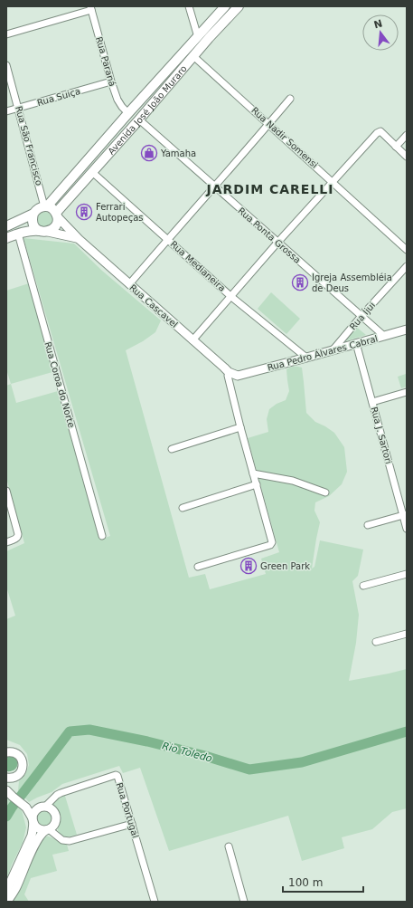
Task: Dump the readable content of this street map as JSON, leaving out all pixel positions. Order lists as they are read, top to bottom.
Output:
{
  "streets": {
    "main road": ["Avenida José João Muraro"],
    "street": [
      "Rua Paraná",
      "Rua Suiça",
      "Rua Nadir Somensi",
      "Rua São Francisco",
      "Rua Ponta Grossa",
      "Rua Medianeira",
      "Rua Cascavel",
      "Rua Íjui",
      "Rua Pedro Álvares Cabral",
      "Rua Coroa do Norte",
      "Rua J. Sartori",
      "Rua Portugal"
    ]
  },
  "crossings": [
    ["Rua Paraná", "Rua Suiça"],
    ["Rua Paraná", "Avenida José João Muraro"],
    ["Rua Suiça", "Rua São Francisco"],
    ["Avenida José João Muraro", "Rua Nadir Somensi"],
    ["Avenida José João Muraro", "Rua São Francisco"],
    ["Avenida José João Muraro", "Rua Ponta Grossa"],
    ["Avenida José João Muraro", "Rua Medianeira"],
    ["Avenida José João Muraro", "Rua Cascavel"],
    ["Rua São Francisco", "Rua Cascavel"],
    ["Rua Ponta Grossa", "Rua Íjui"],
    ["Rua Ponta Grossa", "Rua Pedro Álvares Cabral"],
    ["Rua Medianeira", "Rua Pedro Álvares Cabral"],
    ["Rua Cascavel", "Rua Pedro Álvares Cabral"],
    ["Rua Íjui", "Rua Pedro Álvares Cabral"],
    ["Rua Pedro Álvares Cabral", "Rua J. Sartori"]
  ],
  "districts": ["JARDIM CARELLI"],
  "water": ["Rio Toledo"],
  "places": {
    "shop": ["Yamaha"],
    "building": ["Ferrari Autopeças", "Igreja Assembléia de Deus", "Green Park"]
  },
  "scale_bar": "100 m",
  "north": "top"
}
